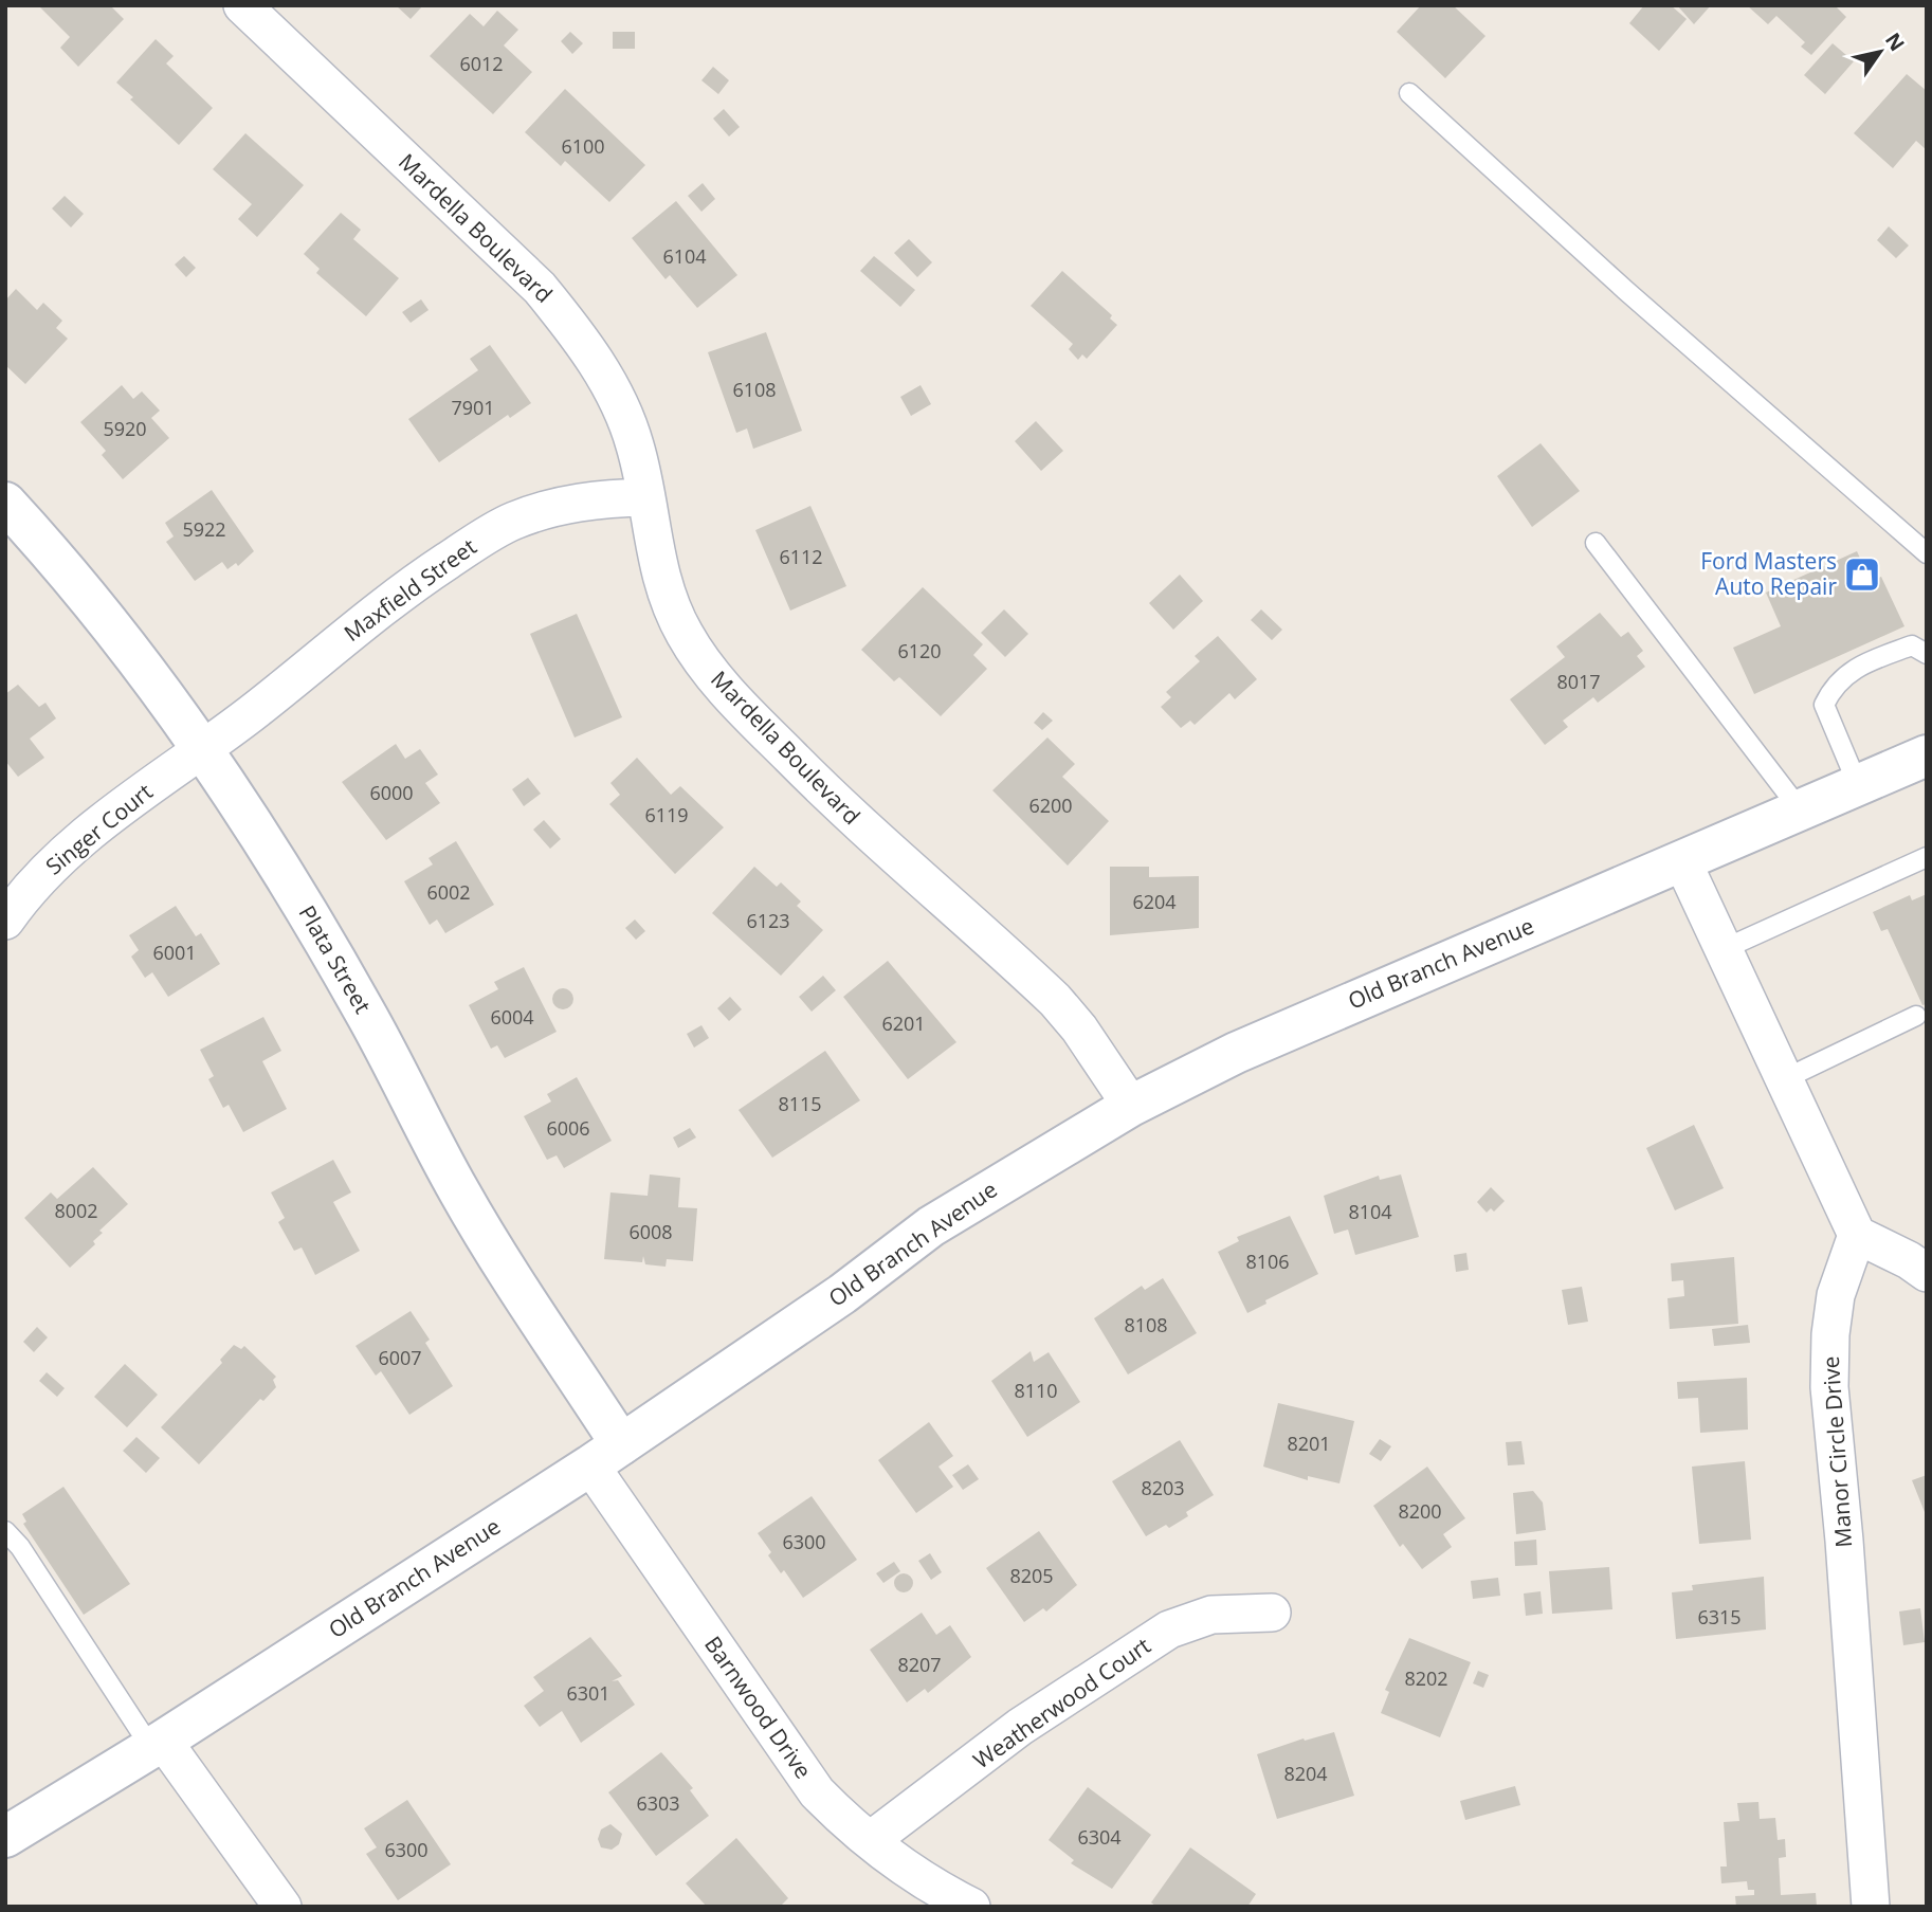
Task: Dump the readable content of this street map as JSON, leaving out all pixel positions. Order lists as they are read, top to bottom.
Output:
{
  "streets": {
    "main road": ["Plata Street", "Old Branch Avenue"],
    "street": [
      "Mardella Boulevard",
      "Maxfield Street",
      "Singer Court",
      "Manor Circle Drive",
      "Weatherwood Court",
      "Barnwood Drive"
    ]
  },
  "crossings": [
    ["Mardella Boulevard", "Maxfield Street"],
    ["Mardella Boulevard", "Old Branch Avenue"],
    ["Maxfield Street", "Singer Court"],
    ["Maxfield Street", "Plata Street"],
    ["Singer Court", "Plata Street"],
    ["Plata Street", "Old Branch Avenue"],
    ["Plata Street", "Barnwood Drive"],
    ["Old Branch Avenue", "Barnwood Drive"],
    ["Weatherwood Court", "Barnwood Drive"]
  ],
  "places": {
    "shop": ["Ford Masters Auto Repair"]
  },
  "house_numbers": [
    "6012",
    "6100",
    "6104",
    "6108",
    "7901",
    "5920",
    "5922",
    "6112",
    "6120",
    "8017",
    "6000",
    "6200",
    "6119",
    "6002",
    "6204",
    "6123",
    "6001",
    "6004",
    "6201",
    "8115",
    "6006",
    "8002",
    "8104",
    "6008",
    "8106",
    "8108",
    "6007",
    "8110",
    "8201",
    "8203",
    "8200",
    "6300",
    "8205",
    "6315",
    "8207",
    "8202",
    "6301",
    "8204",
    "6303",
    "6304",
    "6300"
  ],
  "north": "top right"
}
